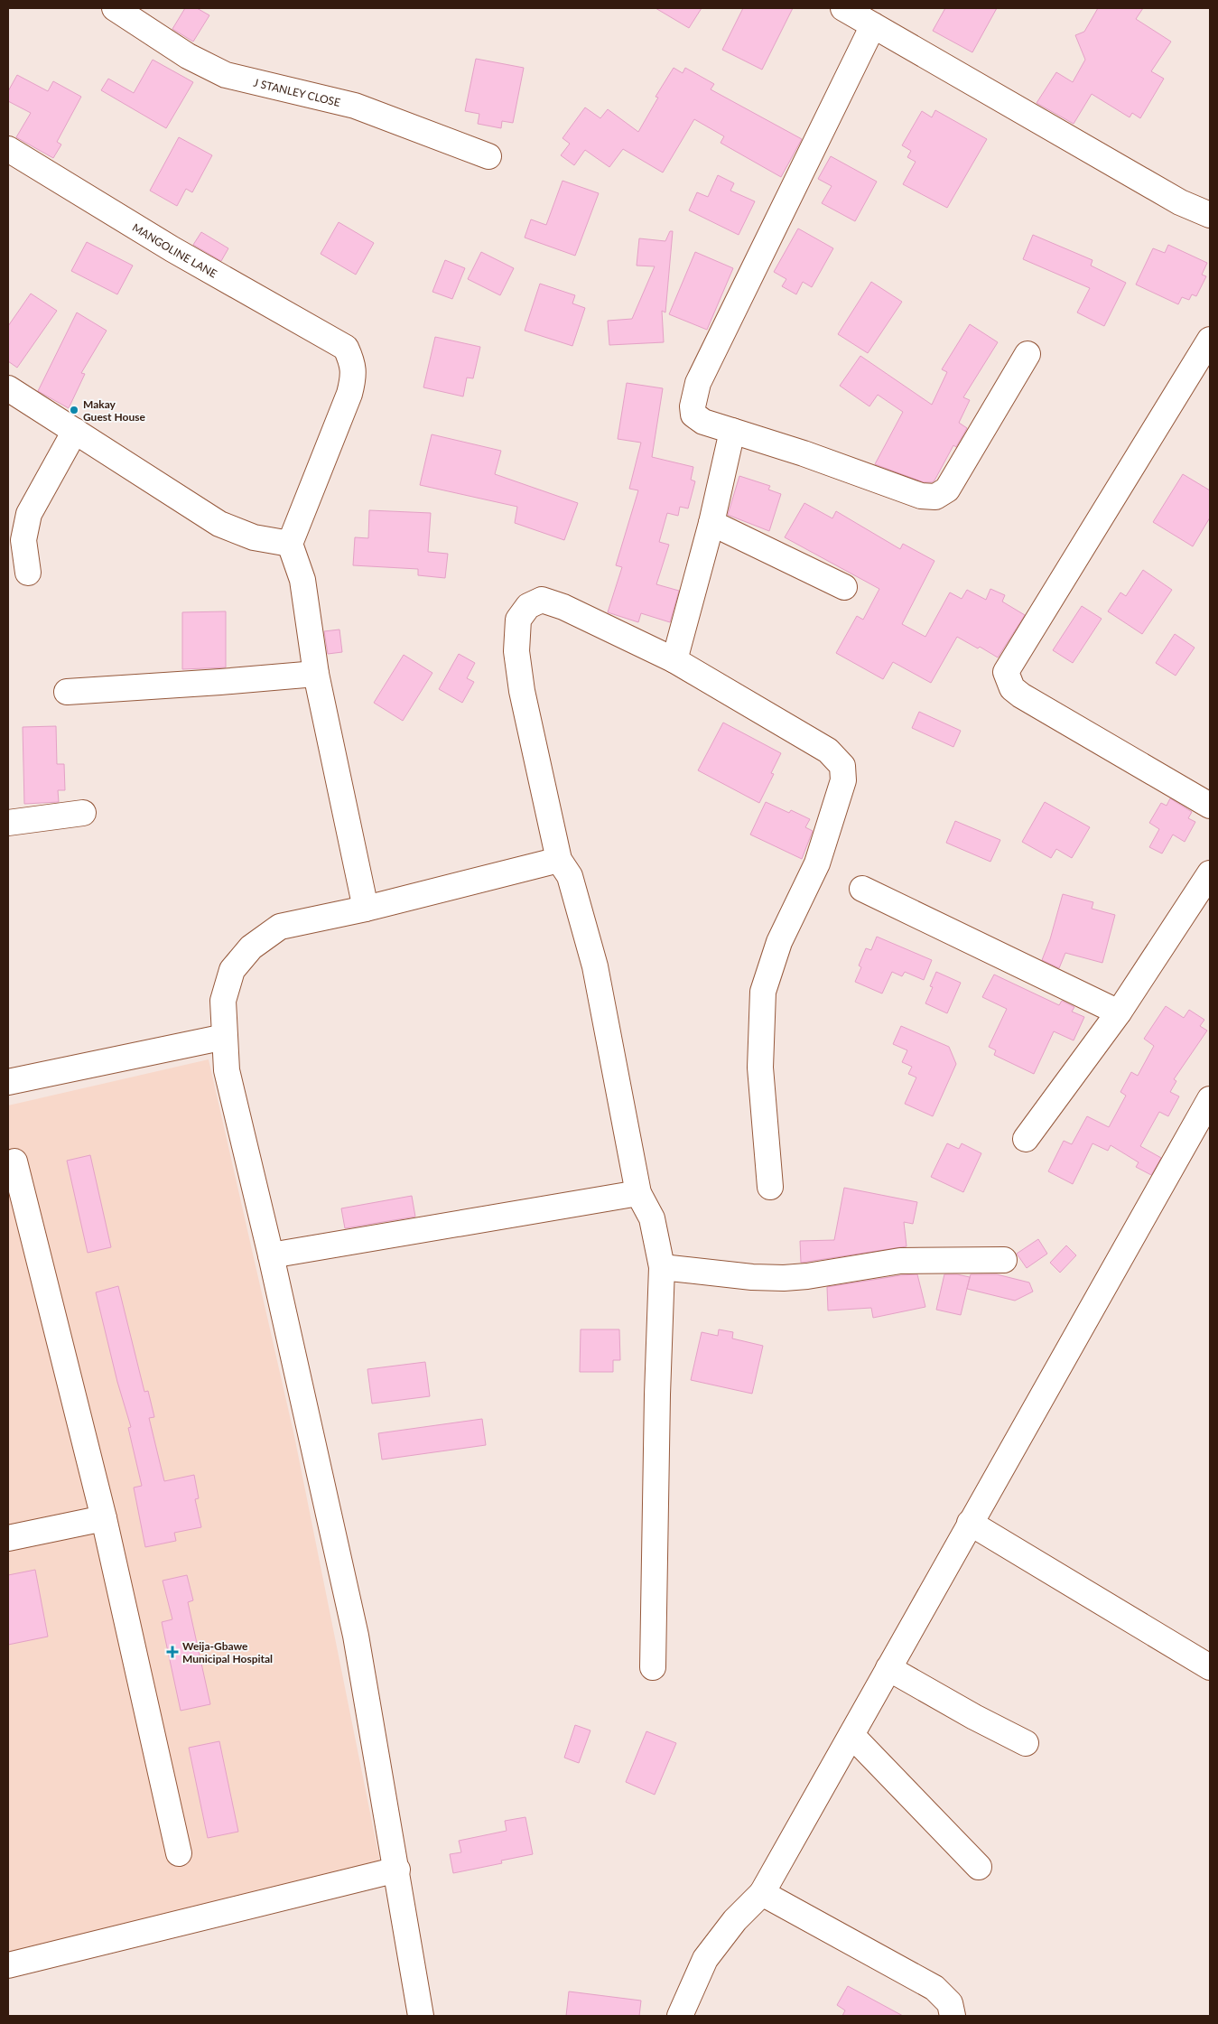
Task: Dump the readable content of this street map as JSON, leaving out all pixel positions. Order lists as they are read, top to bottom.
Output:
{
  "streets": {
    "street": ["J STANLEY CLOSE", "MANGOLINE LANE"]
  },
  "places": {
    "other": ["Makay Guest House"],
    "health": ["Weija-Gbawe Municipal Hospital"]
  }
}
